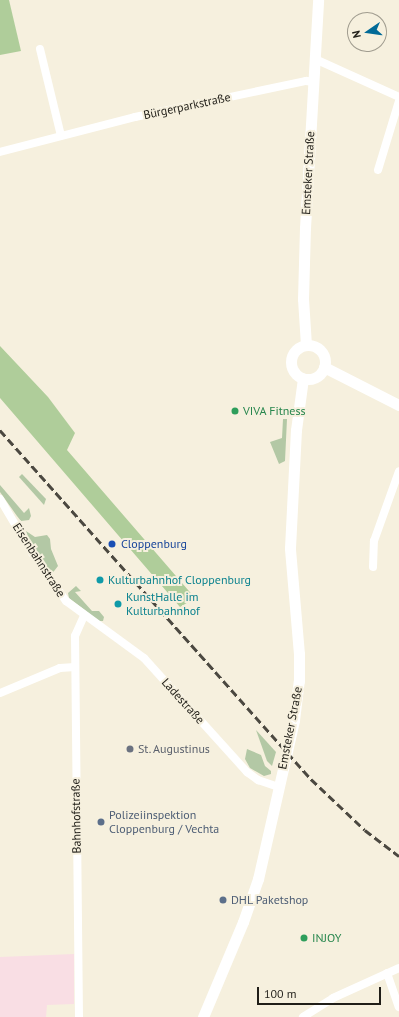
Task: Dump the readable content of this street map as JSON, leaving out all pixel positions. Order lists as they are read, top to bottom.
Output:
{
  "streets": {
    "street": [
      "Bürgerparkstraße",
      "Emsteker Straße",
      "Eisenbahnstraße",
      "Ladestraße",
      "Bahnhofstraße"
    ]
  },
  "crossings": [
    ["Bürgerparkstraße", "Emsteker Straße"],
    ["Emsteker Straße", "Ladestraße"],
    ["Eisenbahnstraße", "Ladestraße"],
    ["Eisenbahnstraße", "Bahnhofstraße"],
    ["Ladestraße", "Bahnhofstraße"]
  ],
  "places": [
    "VIVA Fitness",
    "Cloppenburg",
    "Kulturbahnhof Cloppenburg",
    "KunstHalle im Kulturbahnhof",
    "St. Augustinus",
    "Polizeiinspektion Cloppenburg / Vechta",
    "DHL Paketshop",
    "INJOY"
  ],
  "scale_bar": "100 m",
  "north": "left"
}
